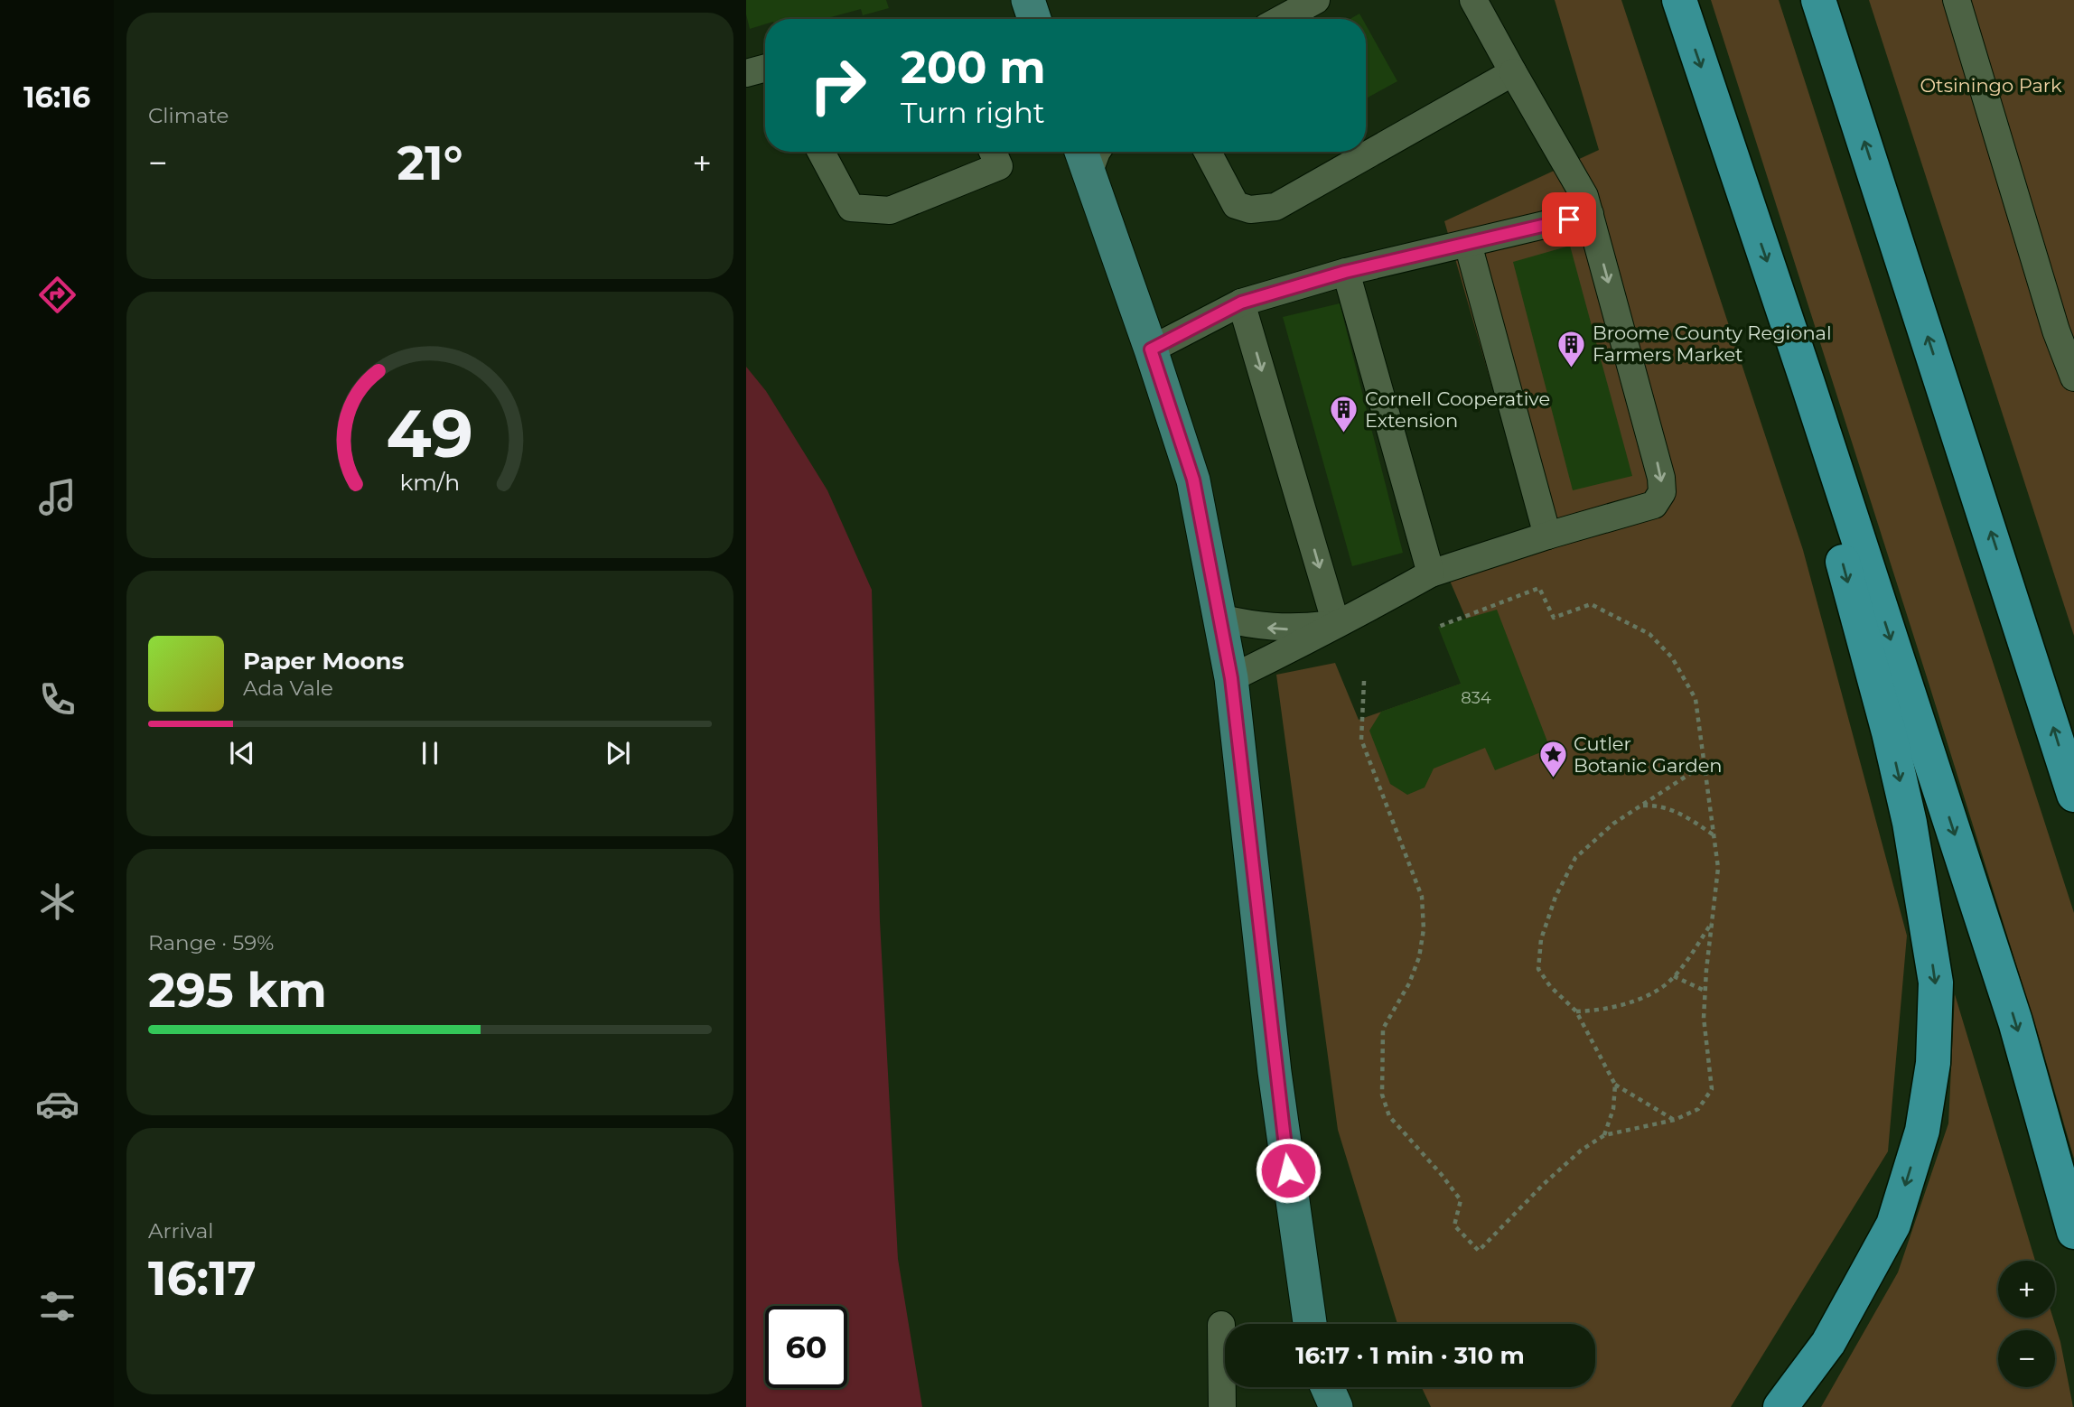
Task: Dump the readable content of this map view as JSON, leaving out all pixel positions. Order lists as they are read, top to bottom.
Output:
{
  "parks": ["Otsiningo Park"],
  "places": {
    "building": ["Broome County Regional Farmers Market", "Cornell Cooperative Extension"],
    "place": ["Cutler Botanic Garden"]
  },
  "house_numbers": ["834"],
  "page": {
    "tabs": "16:16",
    "tile": [
      "Climate",
      ["Range · 59%", "295 km"],
      ["Arrival", "16:17"]
    ],
    "turn": ["200 m", "Turn right"],
    "heat": ["−", "21°", "+"],
    "song": ["Paper Moons", "Ada Vale"],
    "map_buttons": ["+", "−"],
    "limit": "60",
    "trip": "16:17 · 1 min · 310 m",
    "gauge": ["49", "km/h"]
  }
}
